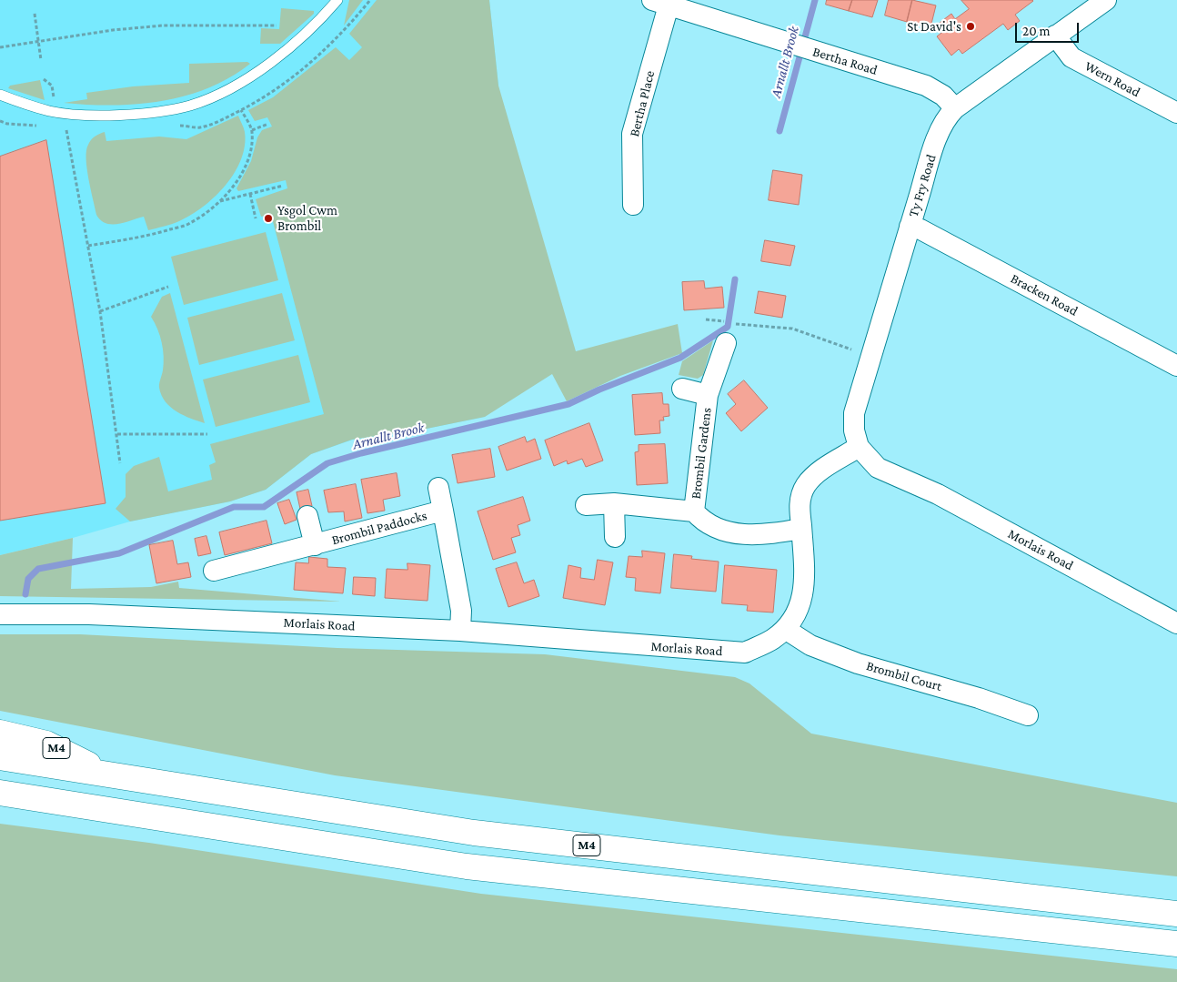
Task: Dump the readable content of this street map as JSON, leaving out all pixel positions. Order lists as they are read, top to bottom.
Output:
{
  "streets": {
    "highway": ["M4"],
    "street": [
      "Bertha Road",
      "Wern Road",
      "Bertha Place",
      "Ty Fry Road",
      "Bracken Road",
      "Brombil Gardens",
      "Brombil Paddocks",
      "Morlais Road",
      "Brombil Court"
    ]
  },
  "crossings": [
    ["Bertha Road", "Bertha Place"],
    ["Bertha Road", "Ty Fry Road"],
    ["Wern Road", "Ty Fry Road"],
    ["Ty Fry Road", "Bracken Road"],
    ["Ty Fry Road", "Morlais Road"],
    ["Brombil Gardens", "Morlais Road"],
    ["Brombil Paddocks", "Morlais Road"],
    ["Morlais Road", "Brombil Court"]
  ],
  "water": ["Arnallt Brook"],
  "places": ["St David's", "Ysgol Cwm Brombil"],
  "scale_bar": "20 m"
}
